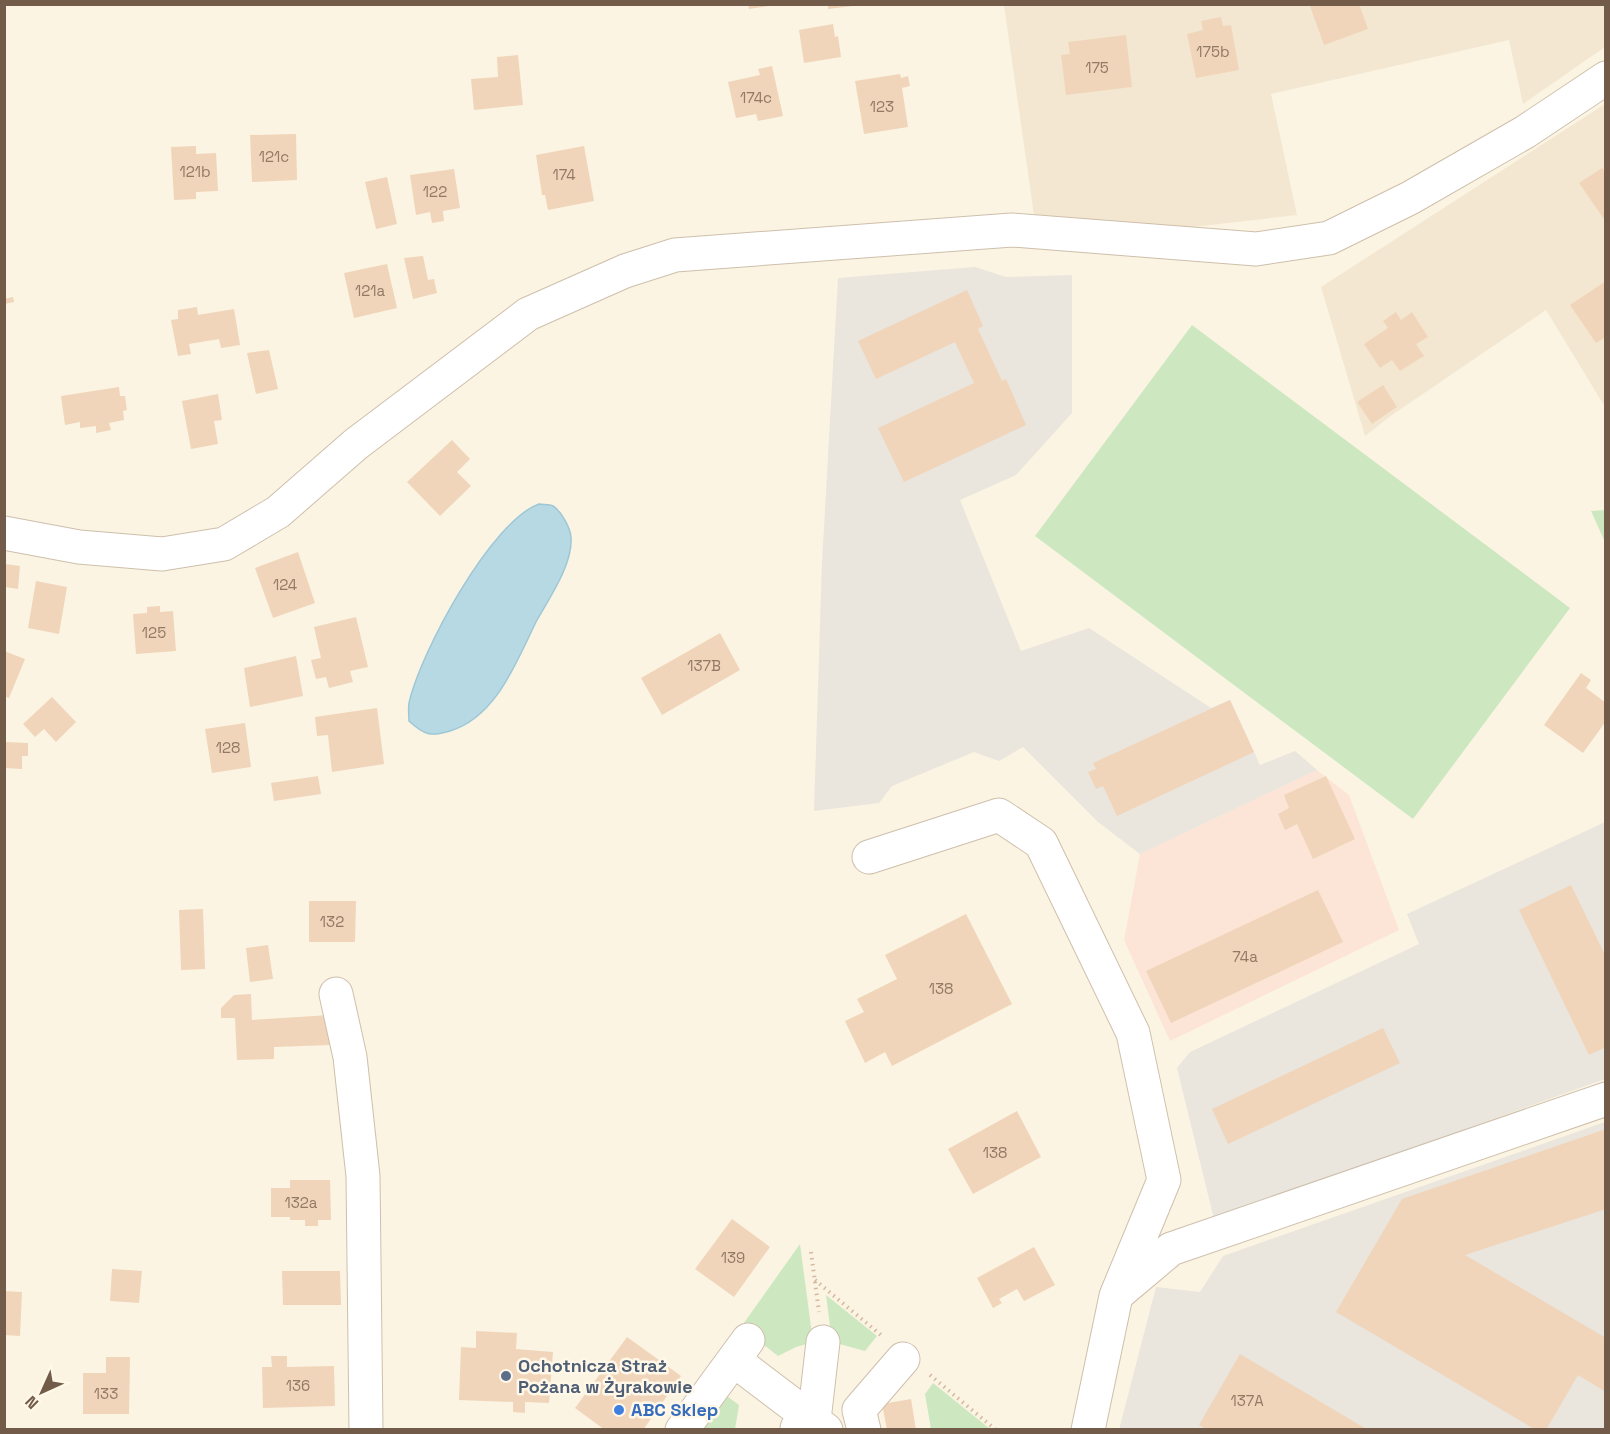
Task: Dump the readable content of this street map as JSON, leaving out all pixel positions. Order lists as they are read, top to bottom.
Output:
{
  "places": ["Ochotnicza Straż Pożana w Żyrakowie", "ABC Sklep"],
  "house_numbers": [
    "175b",
    "175",
    "174c",
    "123",
    "121c",
    "121b",
    "174",
    "122",
    "121a",
    "124",
    "125",
    "137B",
    "128",
    "132",
    "74a",
    "138",
    "138",
    "132a",
    "139",
    "136",
    "133",
    "137A"
  ],
  "north": "bottom left"
}
